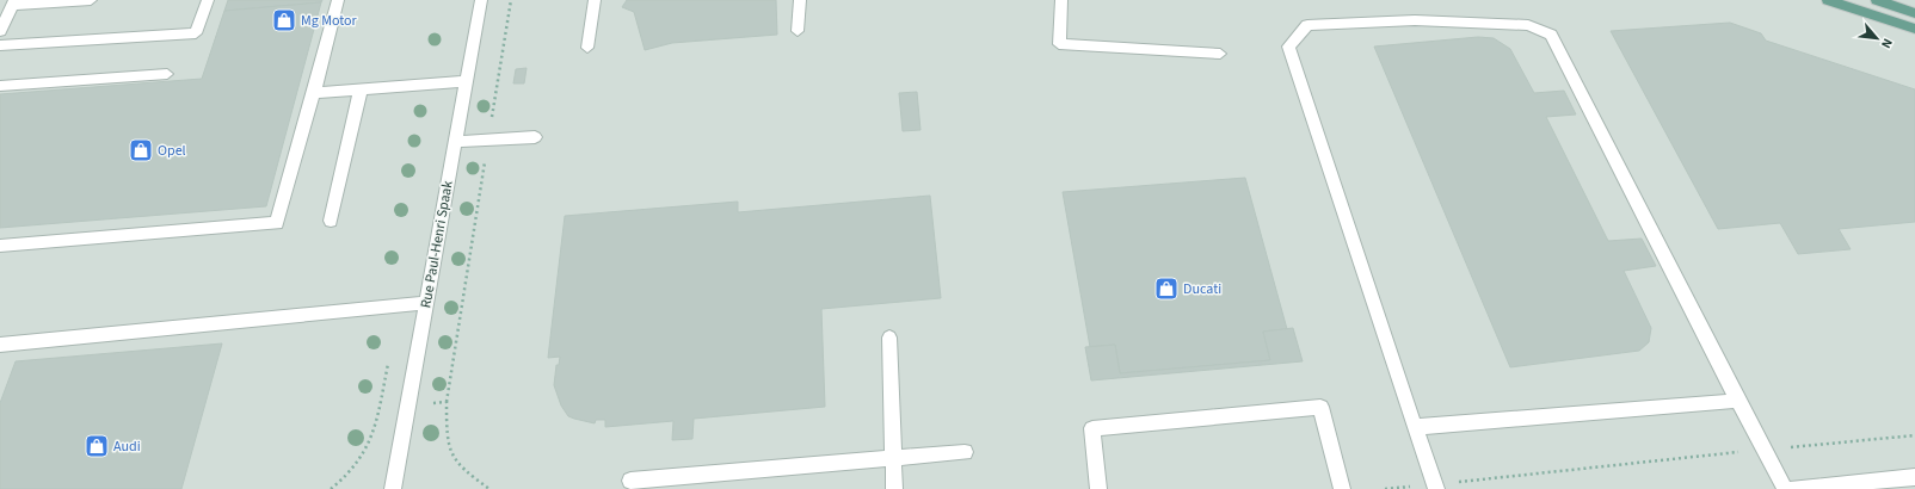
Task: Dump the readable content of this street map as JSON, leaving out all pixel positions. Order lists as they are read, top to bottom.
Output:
{
  "streets": {
    "street": ["Rue Paul-Henri Spaak"]
  },
  "places": {
    "shop": [
      "Mg Motor",
      "Opel",
      "Ducati",
      "Audi"
    ]
  },
  "north": "bottom right"
}
